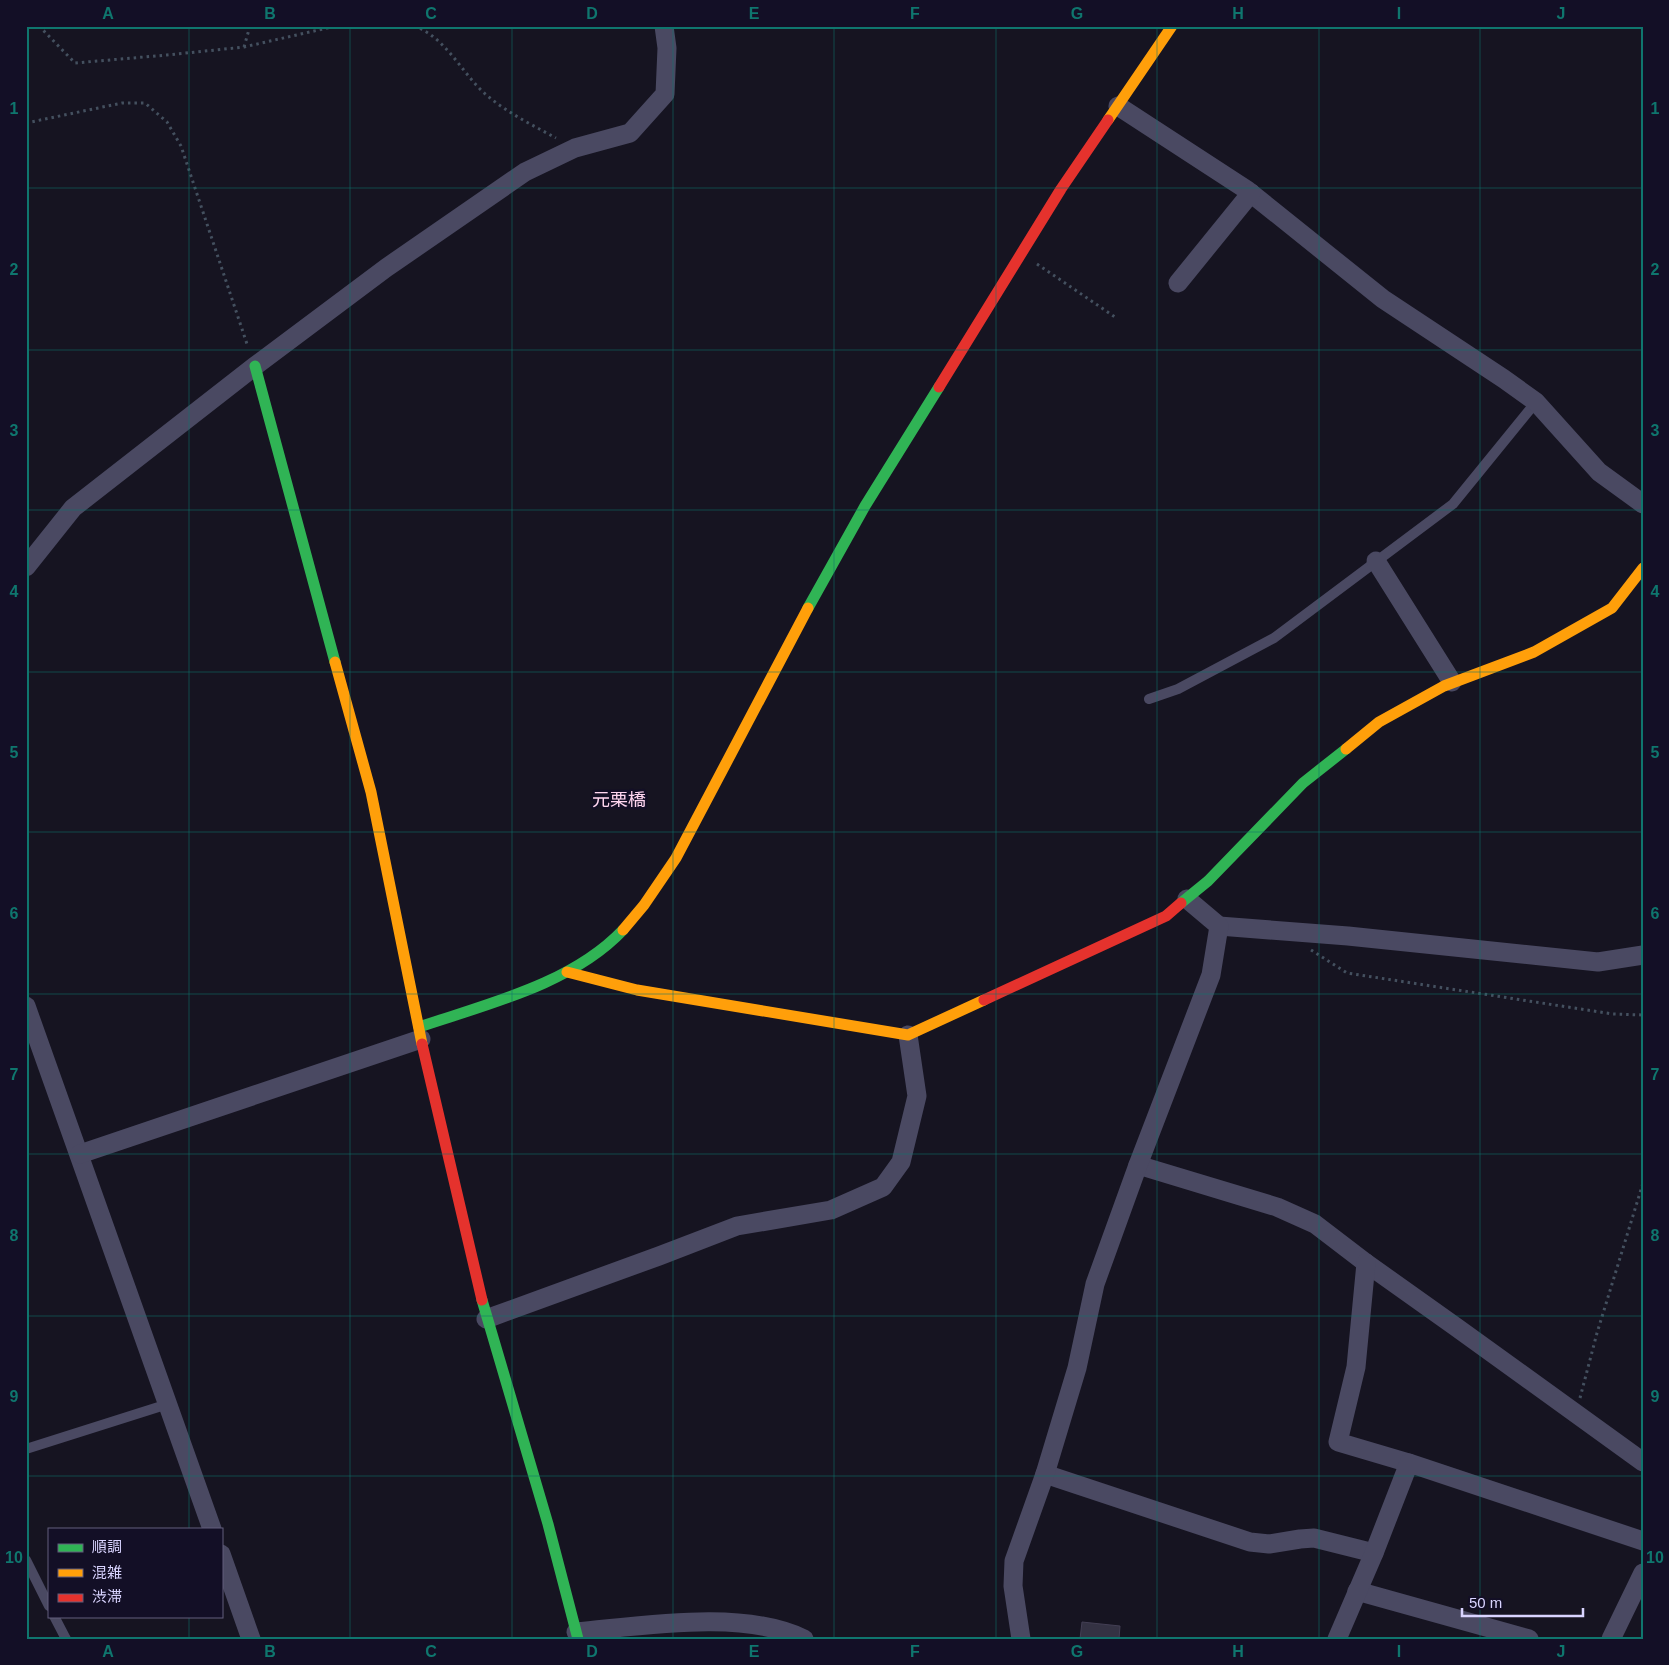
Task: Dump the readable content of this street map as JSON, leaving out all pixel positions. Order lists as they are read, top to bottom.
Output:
{
  "districts": ["元栗橋"],
  "legend": ["順調", "混雑", "渋滞"],
  "scale_bar": "50 m",
  "grid": {
    "columns": [
      "A",
      "B",
      "C",
      "D",
      "E",
      "F",
      "G",
      "H",
      "I",
      "J"
    ],
    "rows": [
      "1",
      "2",
      "3",
      "4",
      "5",
      "6",
      "7",
      "8",
      "9",
      "10"
    ]
  }
}
